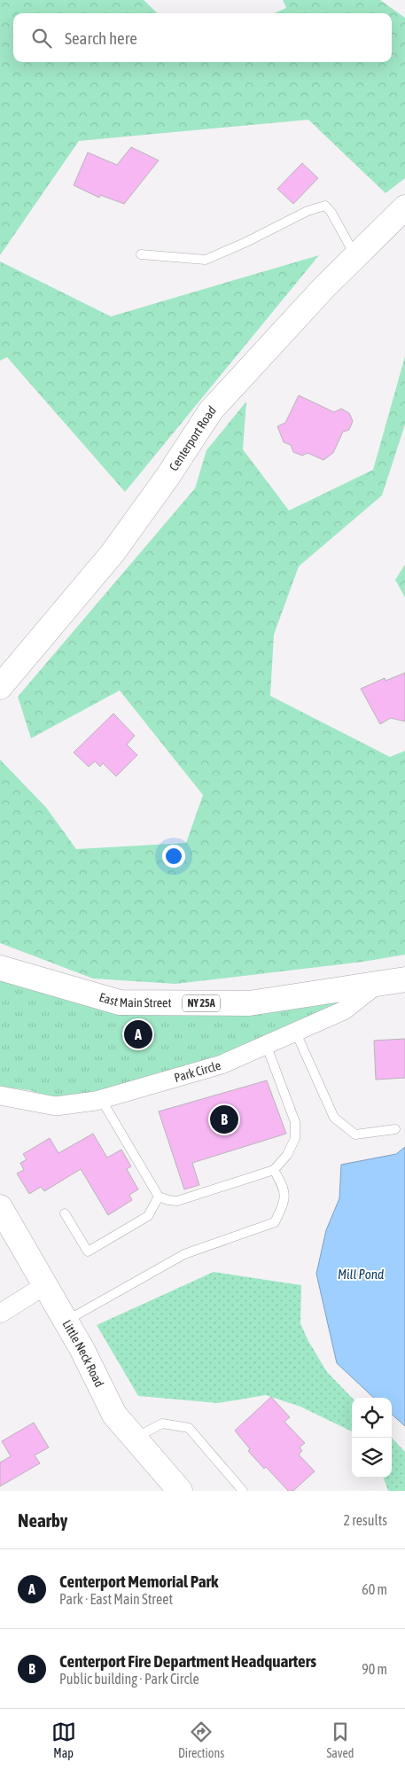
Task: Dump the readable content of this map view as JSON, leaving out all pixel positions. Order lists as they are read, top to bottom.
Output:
{
  "streets": {
    "main road": [
      "Centerport Road",
      "East Main Street",
      "NY 25A",
      "Little Neck Road"
    ],
    "street": ["Park Circle"]
  },
  "crossings": [
    ["East Main Street", "Park Circle"]
  ],
  "water": ["Mill Pond"],
  "page": {
    "search": "Search here",
    "pins": ["A", "B"],
    "heading": ["Nearby", "2 results"],
    "list": [
      {
        "mark": "A",
        "name": "Centerport Memorial Park",
        "note": "Park · East Main Street",
        "value": "60 m"
      },
      {
        "mark": "B",
        "name": "Centerport Fire Department Headquarters",
        "note": "Public building · Park Circle",
        "value": "90 m"
      }
    ],
    "nav": ["Map", "Directions", "Saved"]
  }
}
